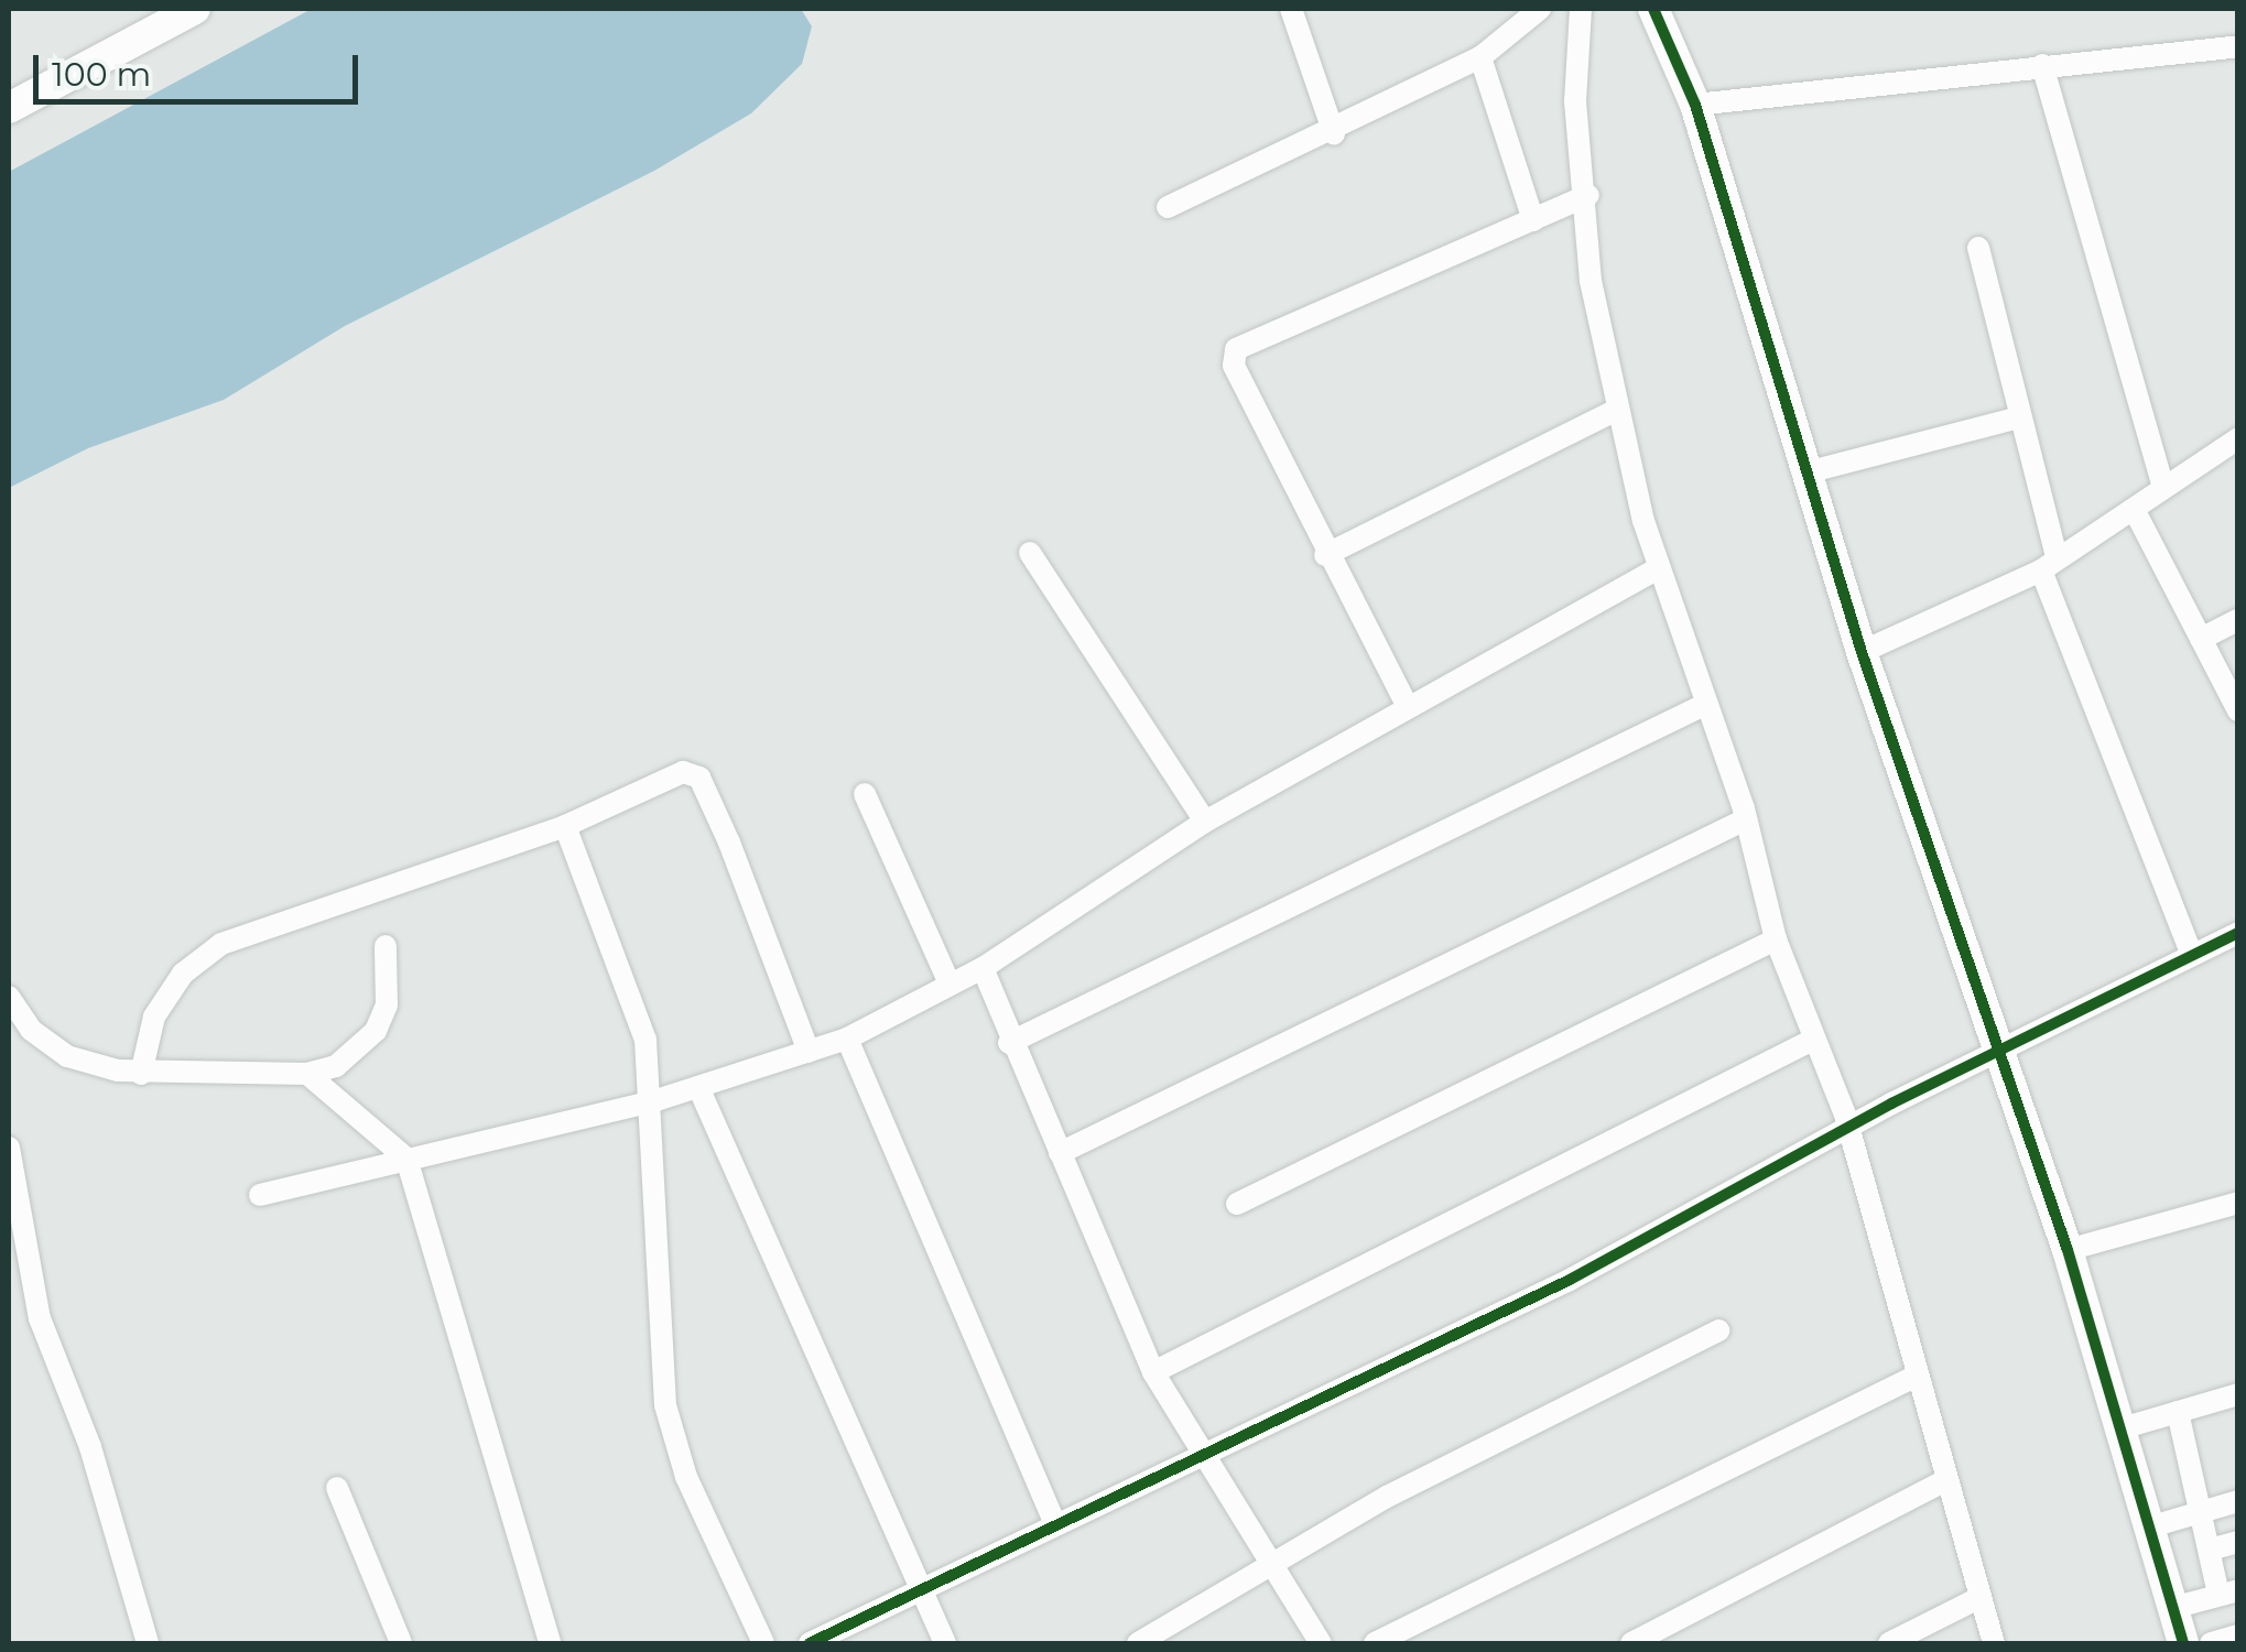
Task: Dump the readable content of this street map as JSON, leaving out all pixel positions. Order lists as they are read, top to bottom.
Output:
{
  "scale_bar": "100 m"
}
